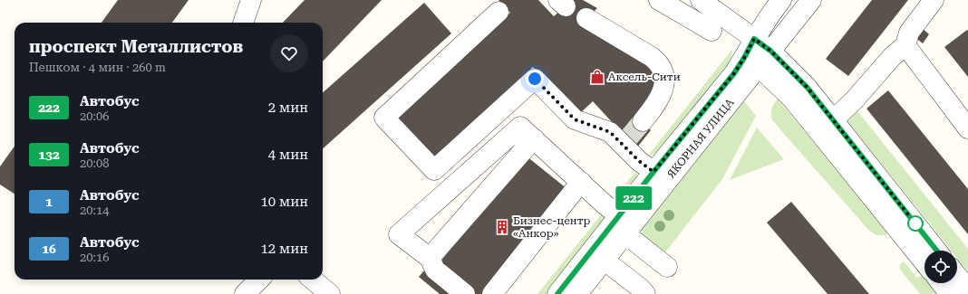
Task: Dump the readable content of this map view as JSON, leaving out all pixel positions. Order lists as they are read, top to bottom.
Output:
{
  "streets": {
    "street": ["ЯКОРНАЯ УЛИЦА"]
  },
  "places": {
    "shop": ["Аксель-Сити"],
    "building": ["Бизнес-центр «Анкор»"]
  },
  "lines": ["bus line 222"],
  "page": {
    "on_map": "222",
    "heading": ["проспект Металлистов", "Пешком · 4 мин · 260 m"],
    "list": [
      {
        "mark": "222",
        "name": "Автобус",
        "note": "20:06",
        "value": "2 мин"
      },
      {
        "mark": "132",
        "name": "Автобус",
        "note": "20:08",
        "value": "4 мин"
      },
      {
        "mark": "1",
        "name": "Автобус",
        "note": "20:14",
        "value": "10 мин"
      },
      {
        "mark": "16",
        "name": "Автобус",
        "note": "20:16",
        "value": "12 мин"
      }
    ]
  }
}
